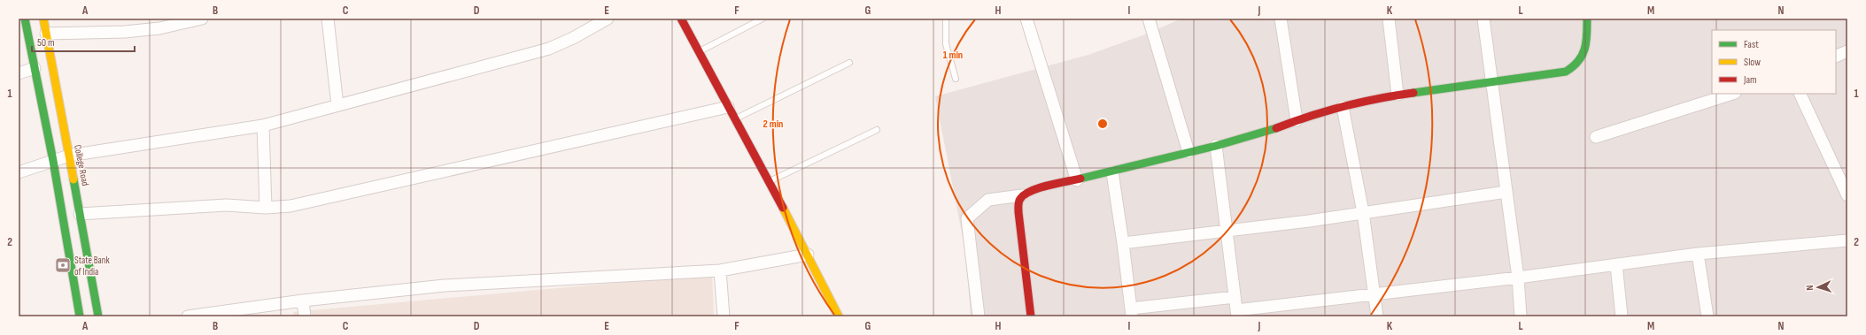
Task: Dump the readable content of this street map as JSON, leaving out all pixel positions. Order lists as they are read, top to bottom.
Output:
{
  "streets": {
    "street": ["College Road"]
  },
  "places": {
    "bank": ["State Bank of India"]
  },
  "legend": ["Fast", "Slow", "Jam"],
  "scale_bar": "50 m",
  "north": "left",
  "grid": {
    "columns": [
      "A",
      "B",
      "C",
      "D",
      "E",
      "F",
      "G",
      "H",
      "I",
      "J",
      "K",
      "L",
      "M",
      "N"
    ],
    "rows": ["1", "2"]
  },
  "rings": ["1 min", "2 min"]
}
